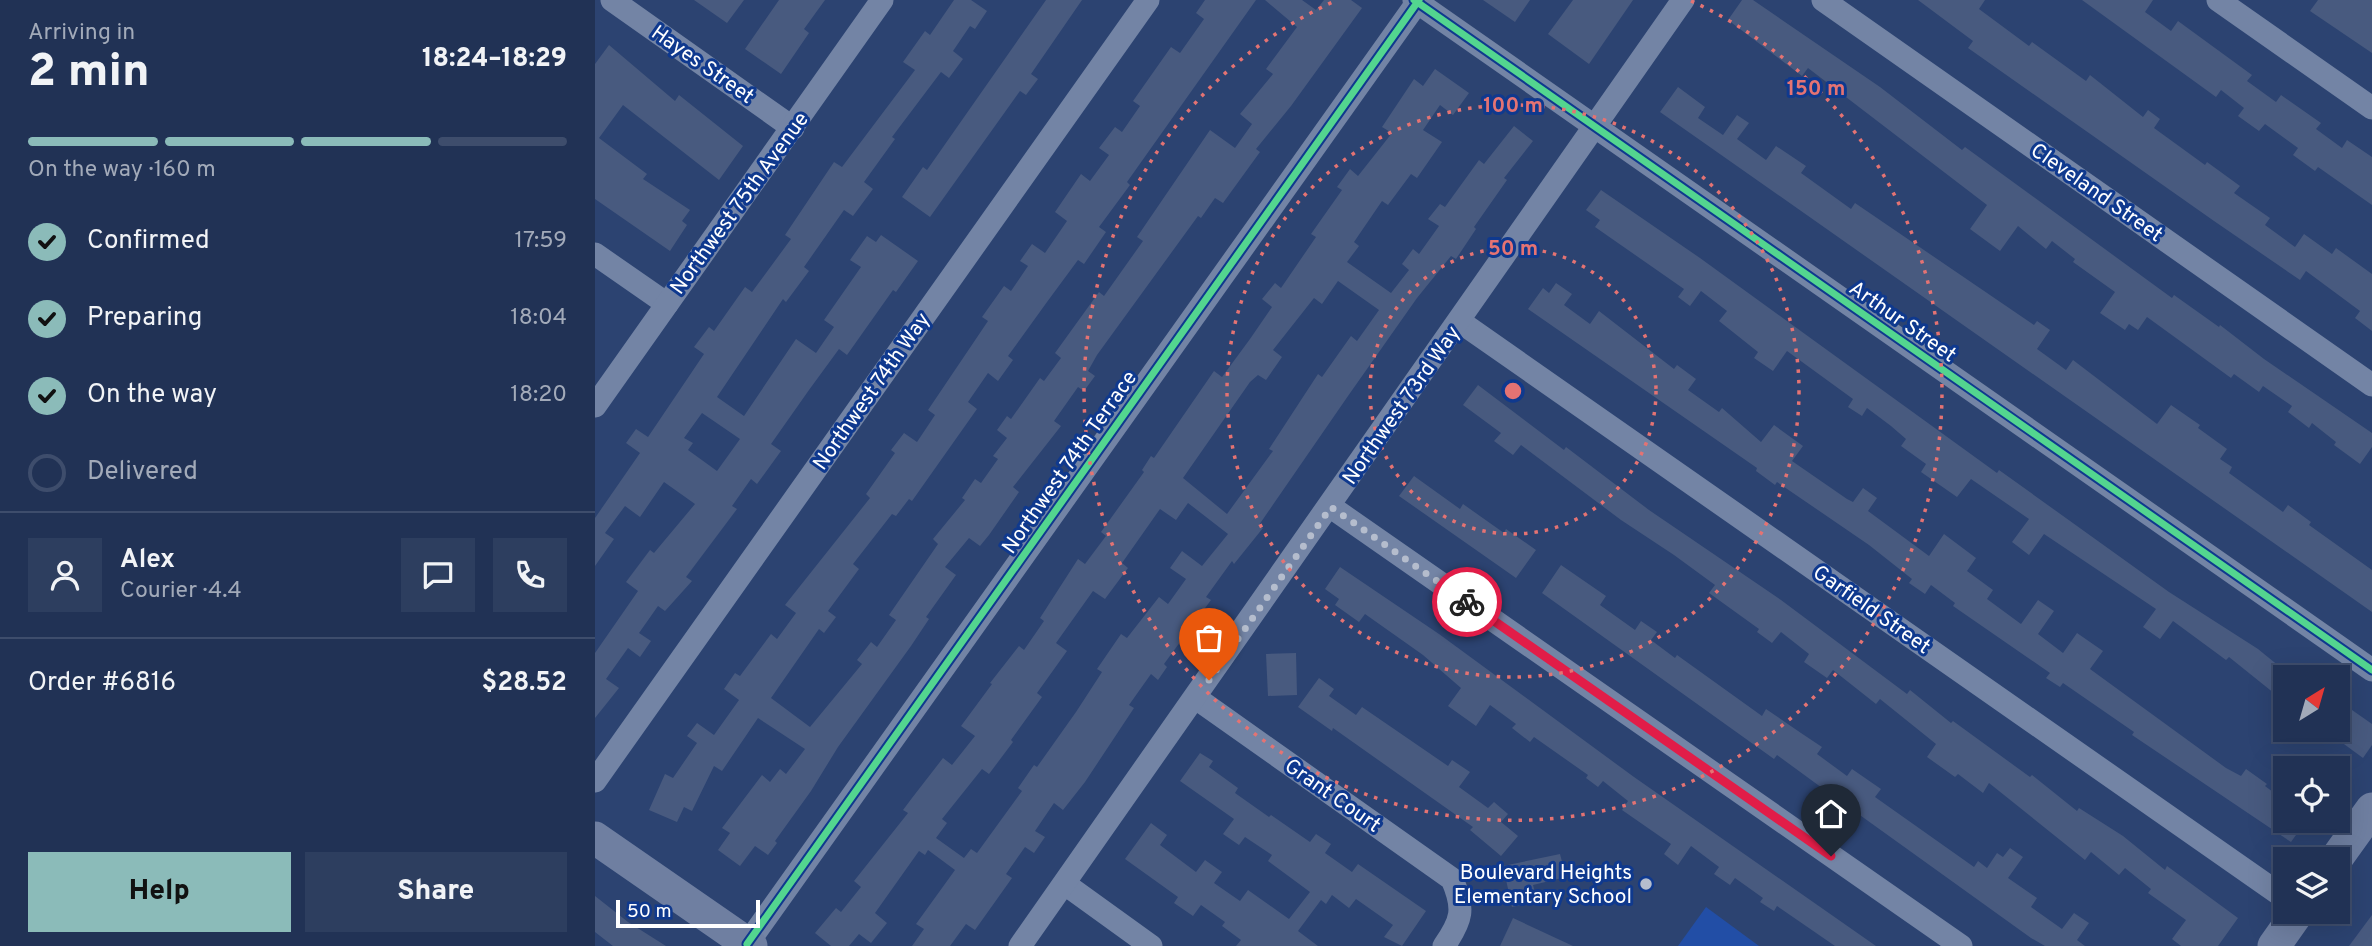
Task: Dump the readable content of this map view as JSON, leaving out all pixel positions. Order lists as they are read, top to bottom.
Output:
{
  "streets": {
    "street": [
      "Hayes Street",
      "Cleveland Street",
      "Northwest 75th Avenue",
      "Arthur Street",
      "Northwest 74th Way",
      "Northwest 73rd Way",
      "Northwest 74th Terrace",
      "Garfield Street",
      "Grant Court"
    ]
  },
  "crossings": [
    ["Hayes Street", "Northwest 75th Avenue"],
    ["Arthur Street", "Northwest 73rd Way"],
    ["Arthur Street", "Northwest 74th Terrace"],
    ["Northwest 73rd Way", "Garfield Street"],
    ["Northwest 73rd Way", "Grant Court"]
  ],
  "places": ["Boulevard Heights Elementary School"],
  "scale_bar": "50 m",
  "north": "top right",
  "page": {
    "heading": ["2 min", "Arriving in", "18:24–18:29"],
    "panel": [
      "Alex",
      "Courier · 4.4",
      "Order #6816",
      "$28.52"
    ],
    "bar": "On the way · 160 m",
    "list": [
      ["Confirmed", "17:59"],
      ["Preparing", "18:04"],
      ["On the way", "18:20"],
      "Delivered"
    ],
    "buttons": ["Help", "Share"],
    "scale": "50 m"
  },
  "rings": ["150 m", "100 m", "50 m"]
}
